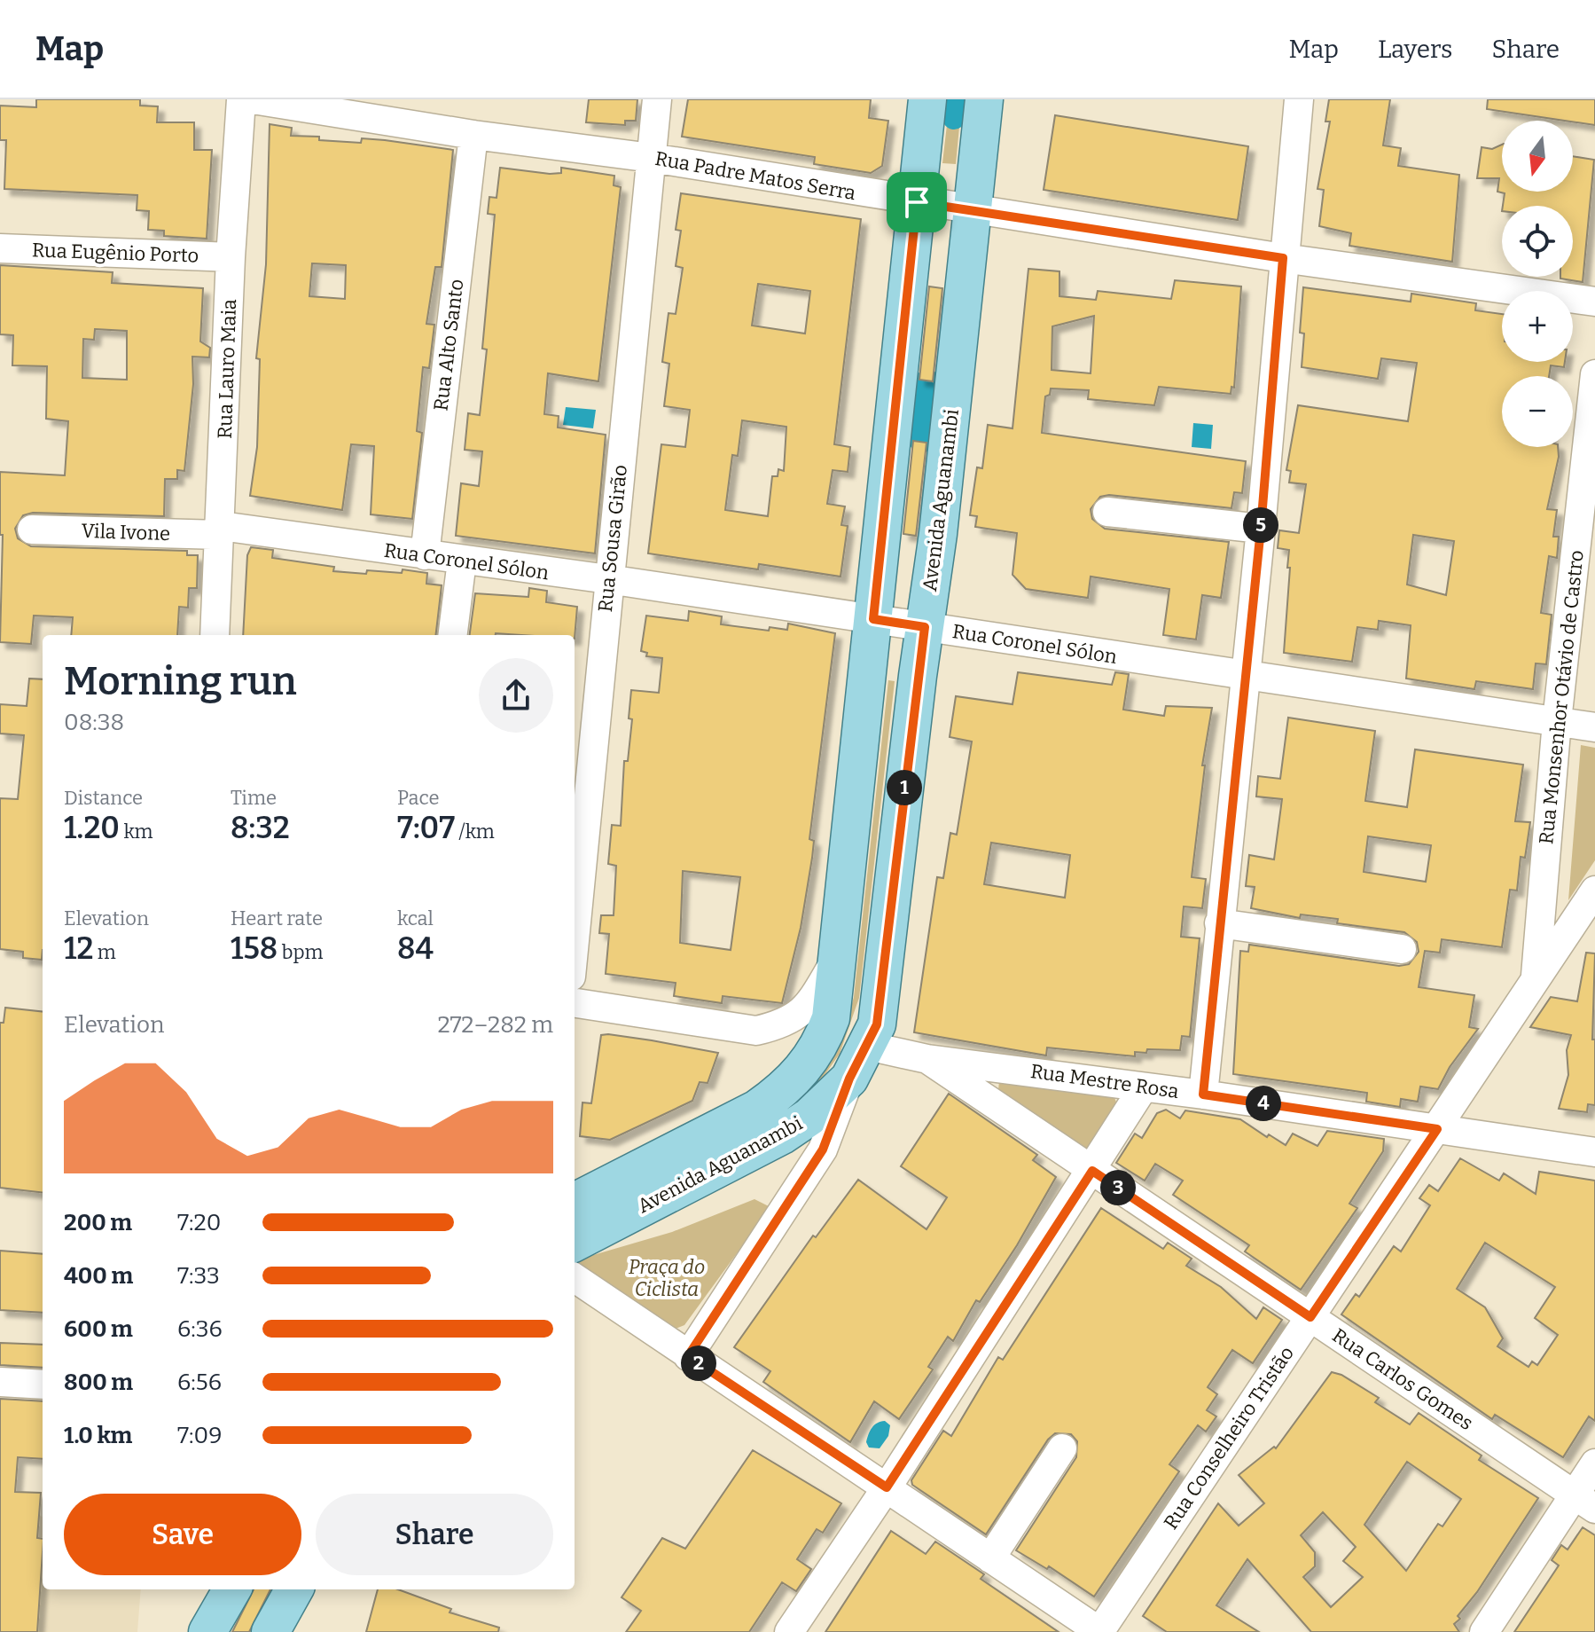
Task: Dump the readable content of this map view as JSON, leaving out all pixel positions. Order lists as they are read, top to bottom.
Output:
{
  "streets": {
    "main road": ["Avenida Aguanambi"],
    "street": [
      "Rua Padre Matos Serra",
      "Rua Eugênio Porto",
      "Rua Alto Santo",
      "Rua Lauro Maia",
      "Vila Ivone",
      "Rua Sousa Girão",
      "Rua Coronel Sólon",
      "Rua Monsenhor Otávio de Castro",
      "Rua Mestre Rosa",
      "Rua Carlos Gomes",
      "Rua Conselheiro Tristão"
    ]
  },
  "crossings": [
    ["Rua Padre Matos Serra", "Rua Alto Santo"],
    ["Rua Padre Matos Serra", "Avenida Aguanambi"],
    ["Rua Padre Matos Serra", "Rua Sousa Girão"],
    ["Rua Eugênio Porto", "Rua Lauro Maia"],
    ["Rua Alto Santo", "Rua Coronel Sólon"],
    ["Rua Lauro Maia", "Vila Ivone"],
    ["Rua Lauro Maia", "Rua Coronel Sólon"],
    ["Avenida Aguanambi", "Rua Coronel Sólon"],
    ["Avenida Aguanambi", "Rua Mestre Rosa"],
    ["Vila Ivone", "Rua Coronel Sólon"],
    ["Rua Sousa Girão", "Rua Coronel Sólon"],
    ["Rua Coronel Sólon", "Rua Monsenhor Otávio de Castro"],
    ["Rua Monsenhor Otávio de Castro", "Rua Conselheiro Tristão"],
    ["Rua Mestre Rosa", "Rua Carlos Gomes"],
    ["Rua Mestre Rosa", "Rua Conselheiro Tristão"],
    ["Rua Carlos Gomes", "Rua Conselheiro Tristão"]
  ],
  "parks": ["Praça do Ciclista"],
  "north": "bottom",
  "page": {
    "header": "Map",
    "nav": ["Map", "Layers", "Share"],
    "map_buttons": ["+", "−"],
    "pins": [
      "5",
      "1",
      "4",
      "3",
      "2"
    ],
    "heading": ["Morning run", "08:38"],
    "stats": [
      ["Distance", "1.20 km"],
      ["Time", "8:32"],
      ["Pace", "7:07 /km"],
      ["Elevation", "12 m"],
      ["Heart rate", "158 bpm"],
      ["kcal", "84"]
    ],
    "chart": ["Elevation", "272–282 m"],
    "list": [
      {
        "name": "200 m",
        "note": "7:20"
      },
      {
        "name": "400 m",
        "note": "7:33"
      },
      {
        "name": "600 m",
        "note": "6:36"
      },
      {
        "name": "800 m",
        "note": "6:56"
      },
      {
        "name": "1.0 km",
        "note": "7:09"
      }
    ],
    "buttons": ["Save", "Share"]
  }
}
